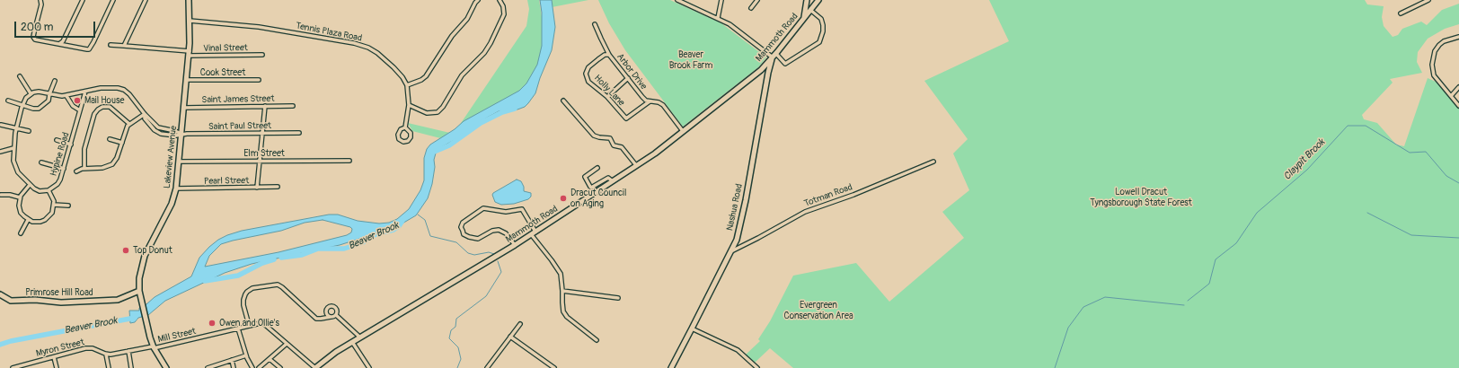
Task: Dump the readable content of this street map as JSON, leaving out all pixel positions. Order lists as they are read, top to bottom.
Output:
{
  "streets": {
    "main road": [
      "Mammoth Road",
      "Lakeview Avenue",
      "Nashua Road",
      "Primrose Hill Road"
    ],
    "street": [
      "Tennis Plaza Road",
      "Vinal Street",
      "Arbor Drive",
      "Cook Street",
      "Holly Lane",
      "Saint James Street",
      "Saint Paul Street",
      "Elm Street",
      "Hypine Road",
      "Pearl Street",
      "Totman Road",
      "Mill Street",
      "Myron Street"
    ]
  },
  "crossings": [
    ["Tennis Plaza Road", "Lakeview Avenue"],
    ["Mammoth Road", "Arbor Drive"],
    ["Mammoth Road", "Nashua Road"],
    ["Mammoth Road", "Mill Street"],
    ["Vinal Street", "Lakeview Avenue"],
    ["Arbor Drive", "Holly Lane"],
    ["Cook Street", "Lakeview Avenue"],
    ["Saint James Street", "Lakeview Avenue"],
    ["Saint Paul Street", "Lakeview Avenue"],
    ["Elm Street", "Lakeview Avenue"],
    ["Lakeview Avenue", "Pearl Street"],
    ["Lakeview Avenue", "Primrose Hill Road"],
    ["Lakeview Avenue", "Mill Street"],
    ["Lakeview Avenue", "Myron Street"],
    ["Totman Road", "Nashua Road"],
    ["Mill Street", "Myron Street"]
  ],
  "water": ["Claypit Brook", "Beaver Brook"],
  "parks": ["Beaver Brook Farm", "Lowell Dracut Tyngsborough State Forest", "Evergreen Conservation Area"],
  "places": [
    "Mail House",
    "Dracut Council on Aging",
    "Top Donut",
    "Owen and Ollie's"
  ],
  "scale_bar": "200 m"
}
